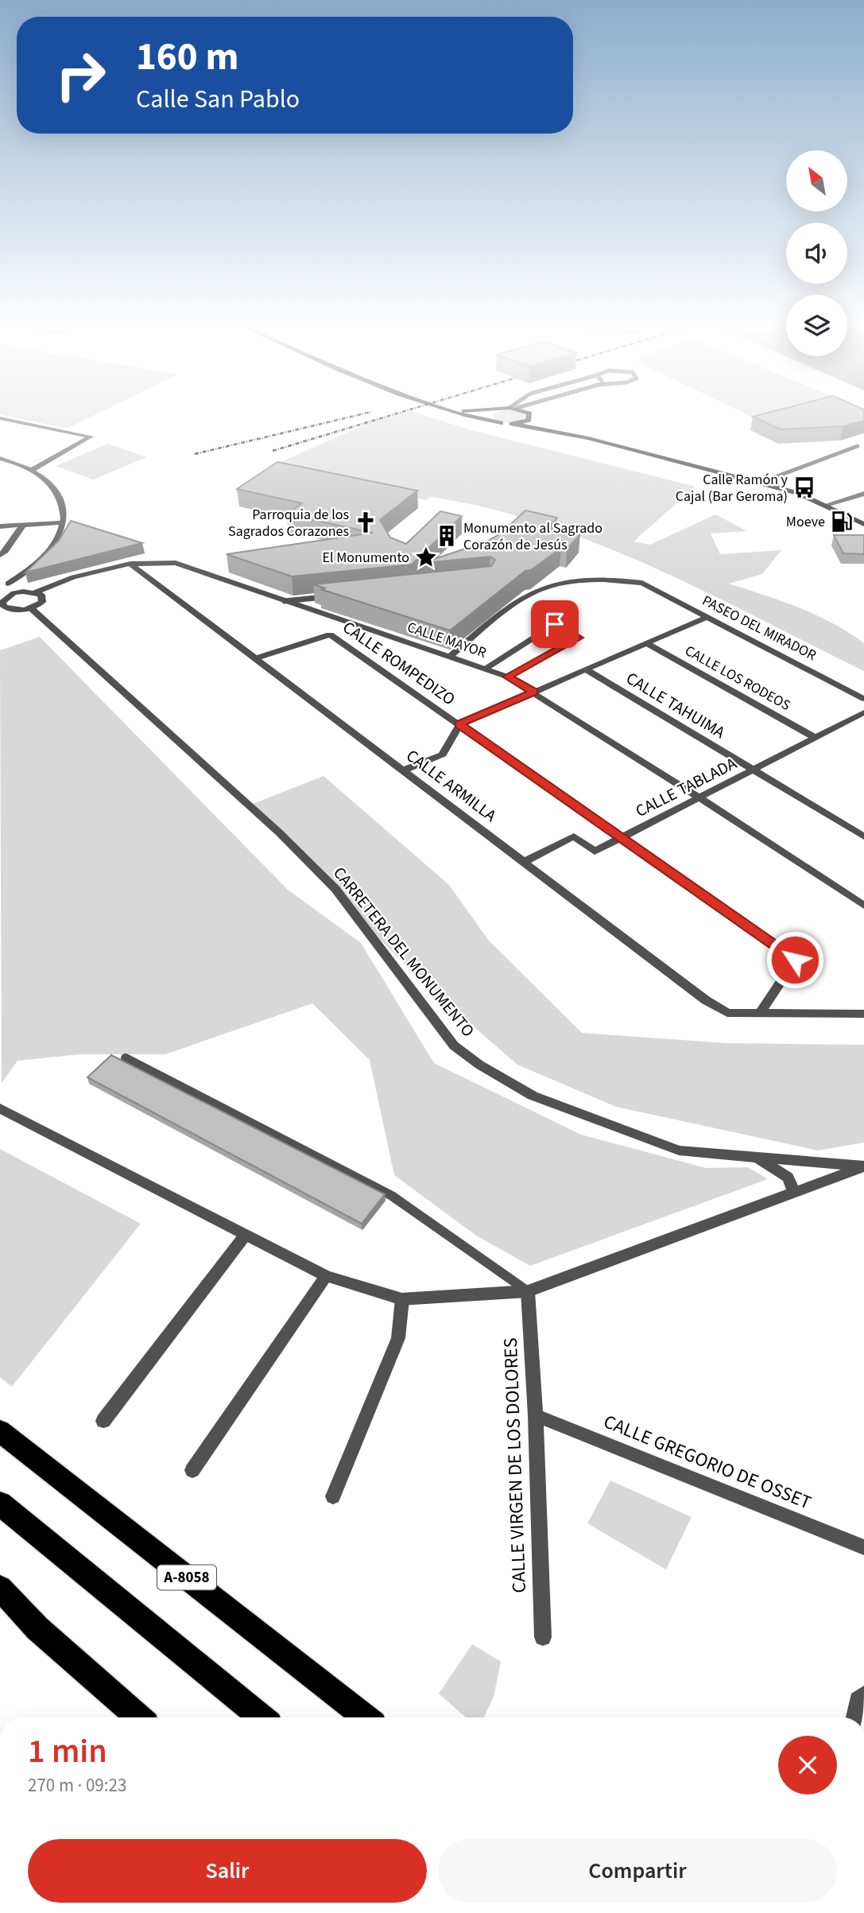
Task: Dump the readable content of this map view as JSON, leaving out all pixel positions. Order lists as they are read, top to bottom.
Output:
{
  "streets": {
    "highway": ["A-8058"],
    "street": [
      "PASEO DEL MIRADOR",
      "CALLE MAYOR",
      "CALLE ROMPEDIZO",
      "CALLE LOS RODEOS",
      "CALLE TAHUIMA",
      "CALLE ARMILLA",
      "CALLE TABLADA",
      "CARRETERA DEL MONUMENTO",
      "CALLE GREGORIO DE OSSET",
      "CALLE VIRGEN DE LOS DOLORES"
    ]
  },
  "crossings": [
    ["PASEO DEL MIRADOR", "CALLE MAYOR"],
    ["CALLE MAYOR", "CALLE ROMPEDIZO"],
    ["CALLE MAYOR", "CALLE ARMILLA"],
    ["CALLE MAYOR", "CALLE TABLADA"],
    ["CALLE ROMPEDIZO", "CALLE ARMILLA"],
    ["CALLE ROMPEDIZO", "CALLE TABLADA"],
    ["CALLE LOS RODEOS", "CALLE TABLADA"],
    ["CALLE TAHUIMA", "CALLE TABLADA"],
    ["CALLE ARMILLA", "CALLE TABLADA"],
    ["CALLE GREGORIO DE OSSET", "CALLE VIRGEN DE LOS DOLORES"]
  ],
  "places": {
    "bus stop": ["Calle Ramón y Cajal (Bar Geroma)"],
    "fuel station": ["Moeve"],
    "church": ["Parroquia de los Sagrados Corazones"],
    "building": ["Monumento al Sagrado Corazón de Jesús"],
    "place": ["El Monumento"]
  },
  "north": "top left",
  "page": {
    "turn": ["160 m", "Calle San Pablo"],
    "heading": ["1 min", "270 m · 09:23"],
    "buttons": ["Salir", "Compartir"]
  }
}
